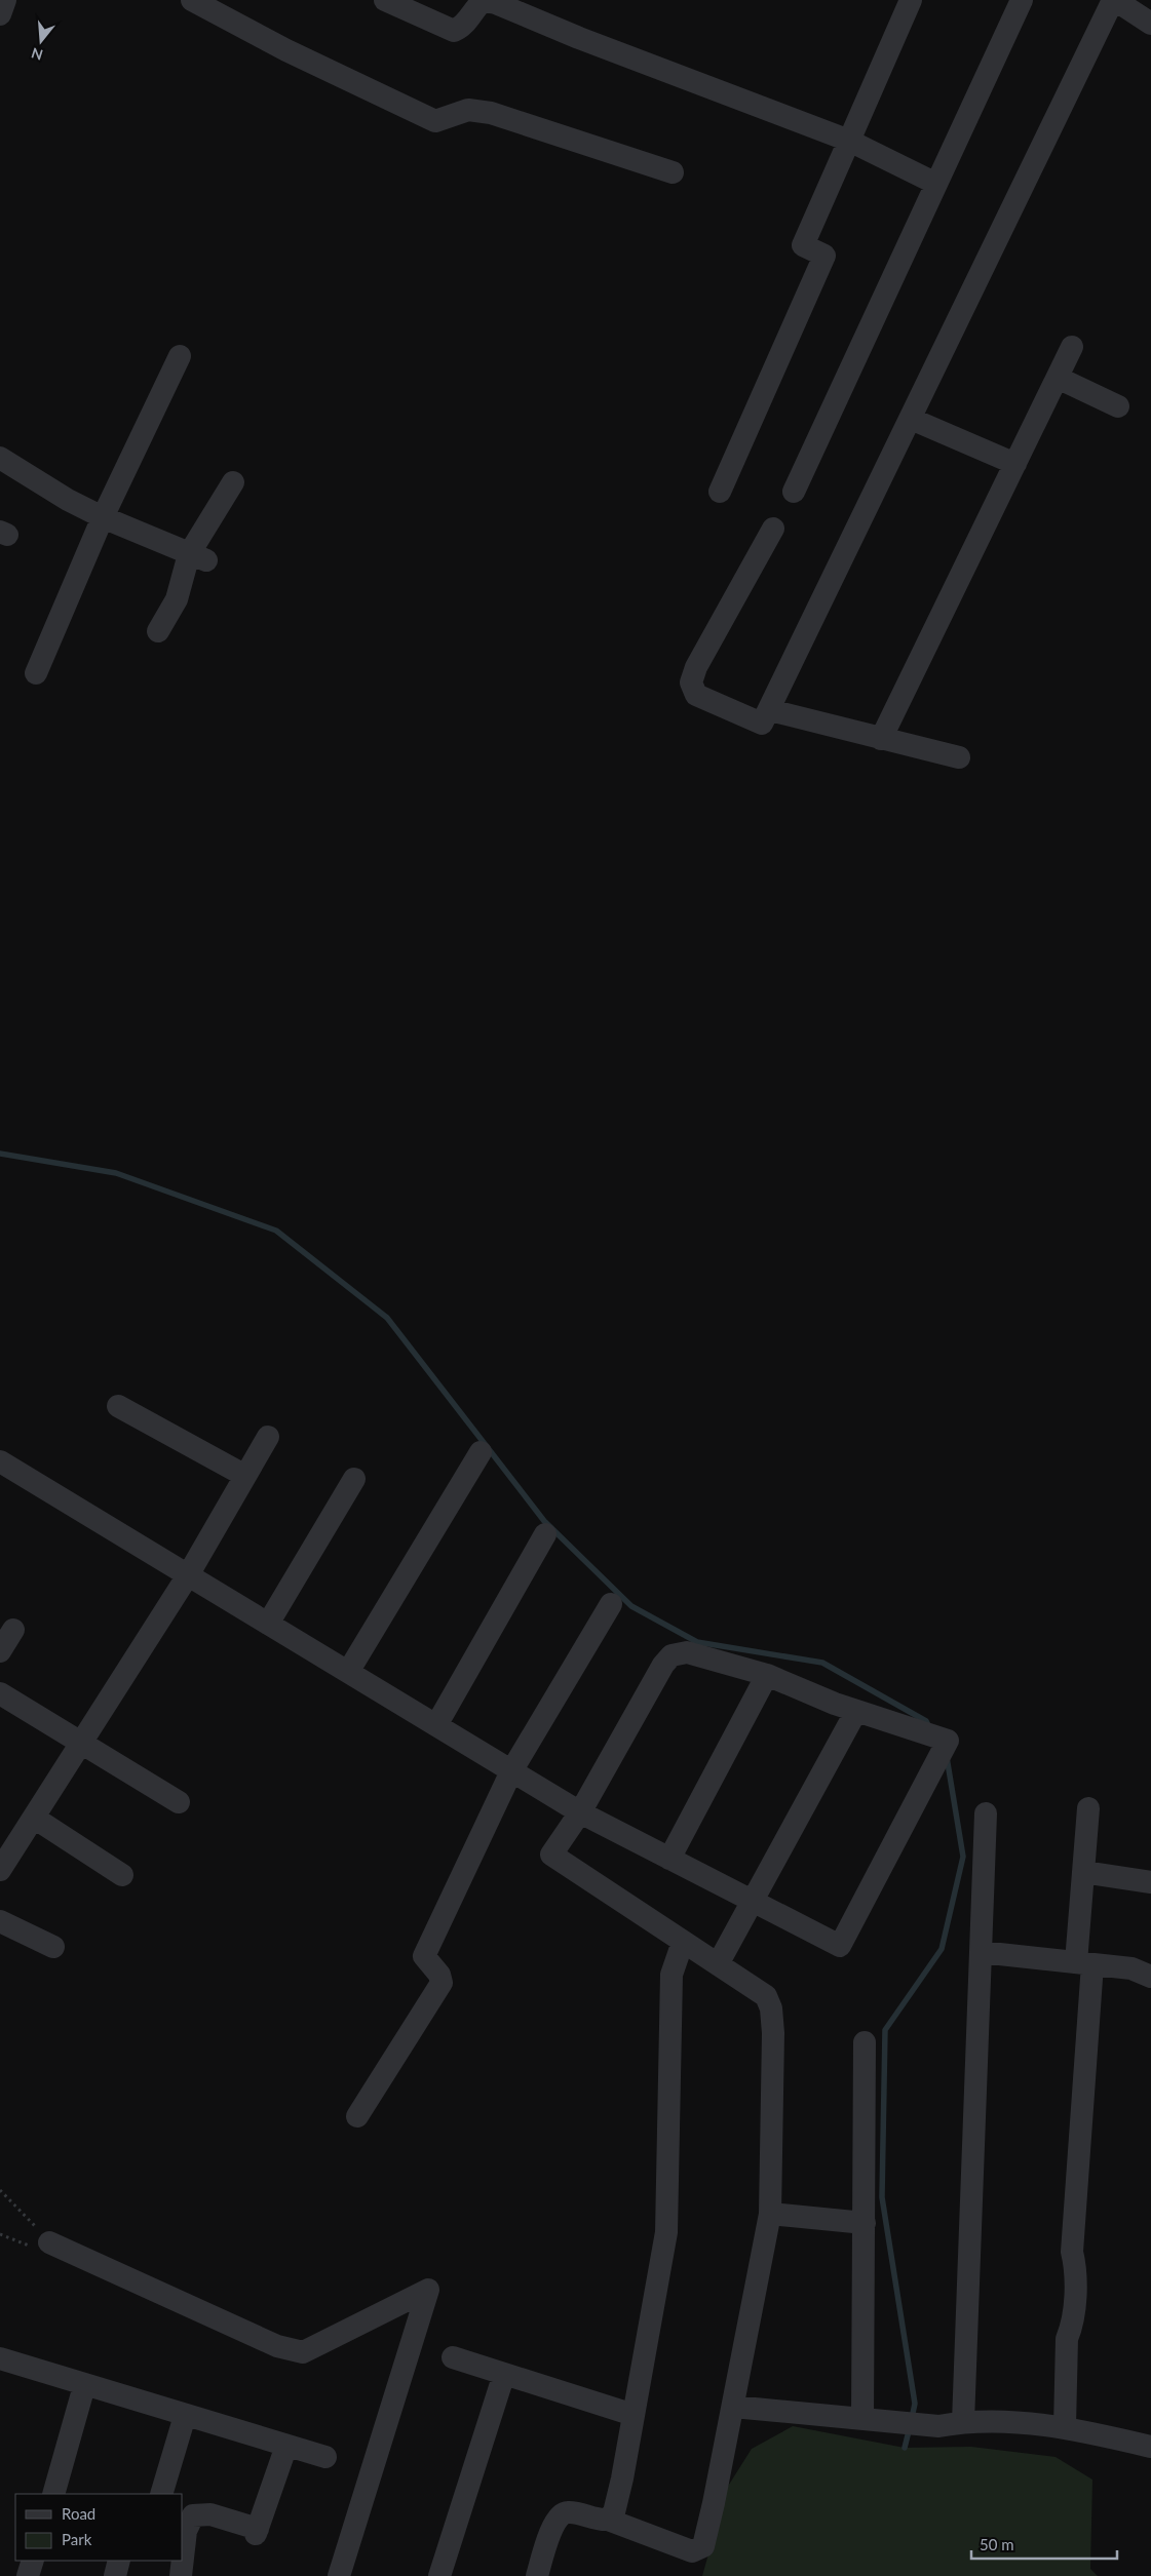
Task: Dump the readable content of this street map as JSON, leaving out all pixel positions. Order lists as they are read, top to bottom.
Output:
{
  "legend": ["Road", "Park"],
  "scale_bar": "50 m",
  "north": "bottom"
}
